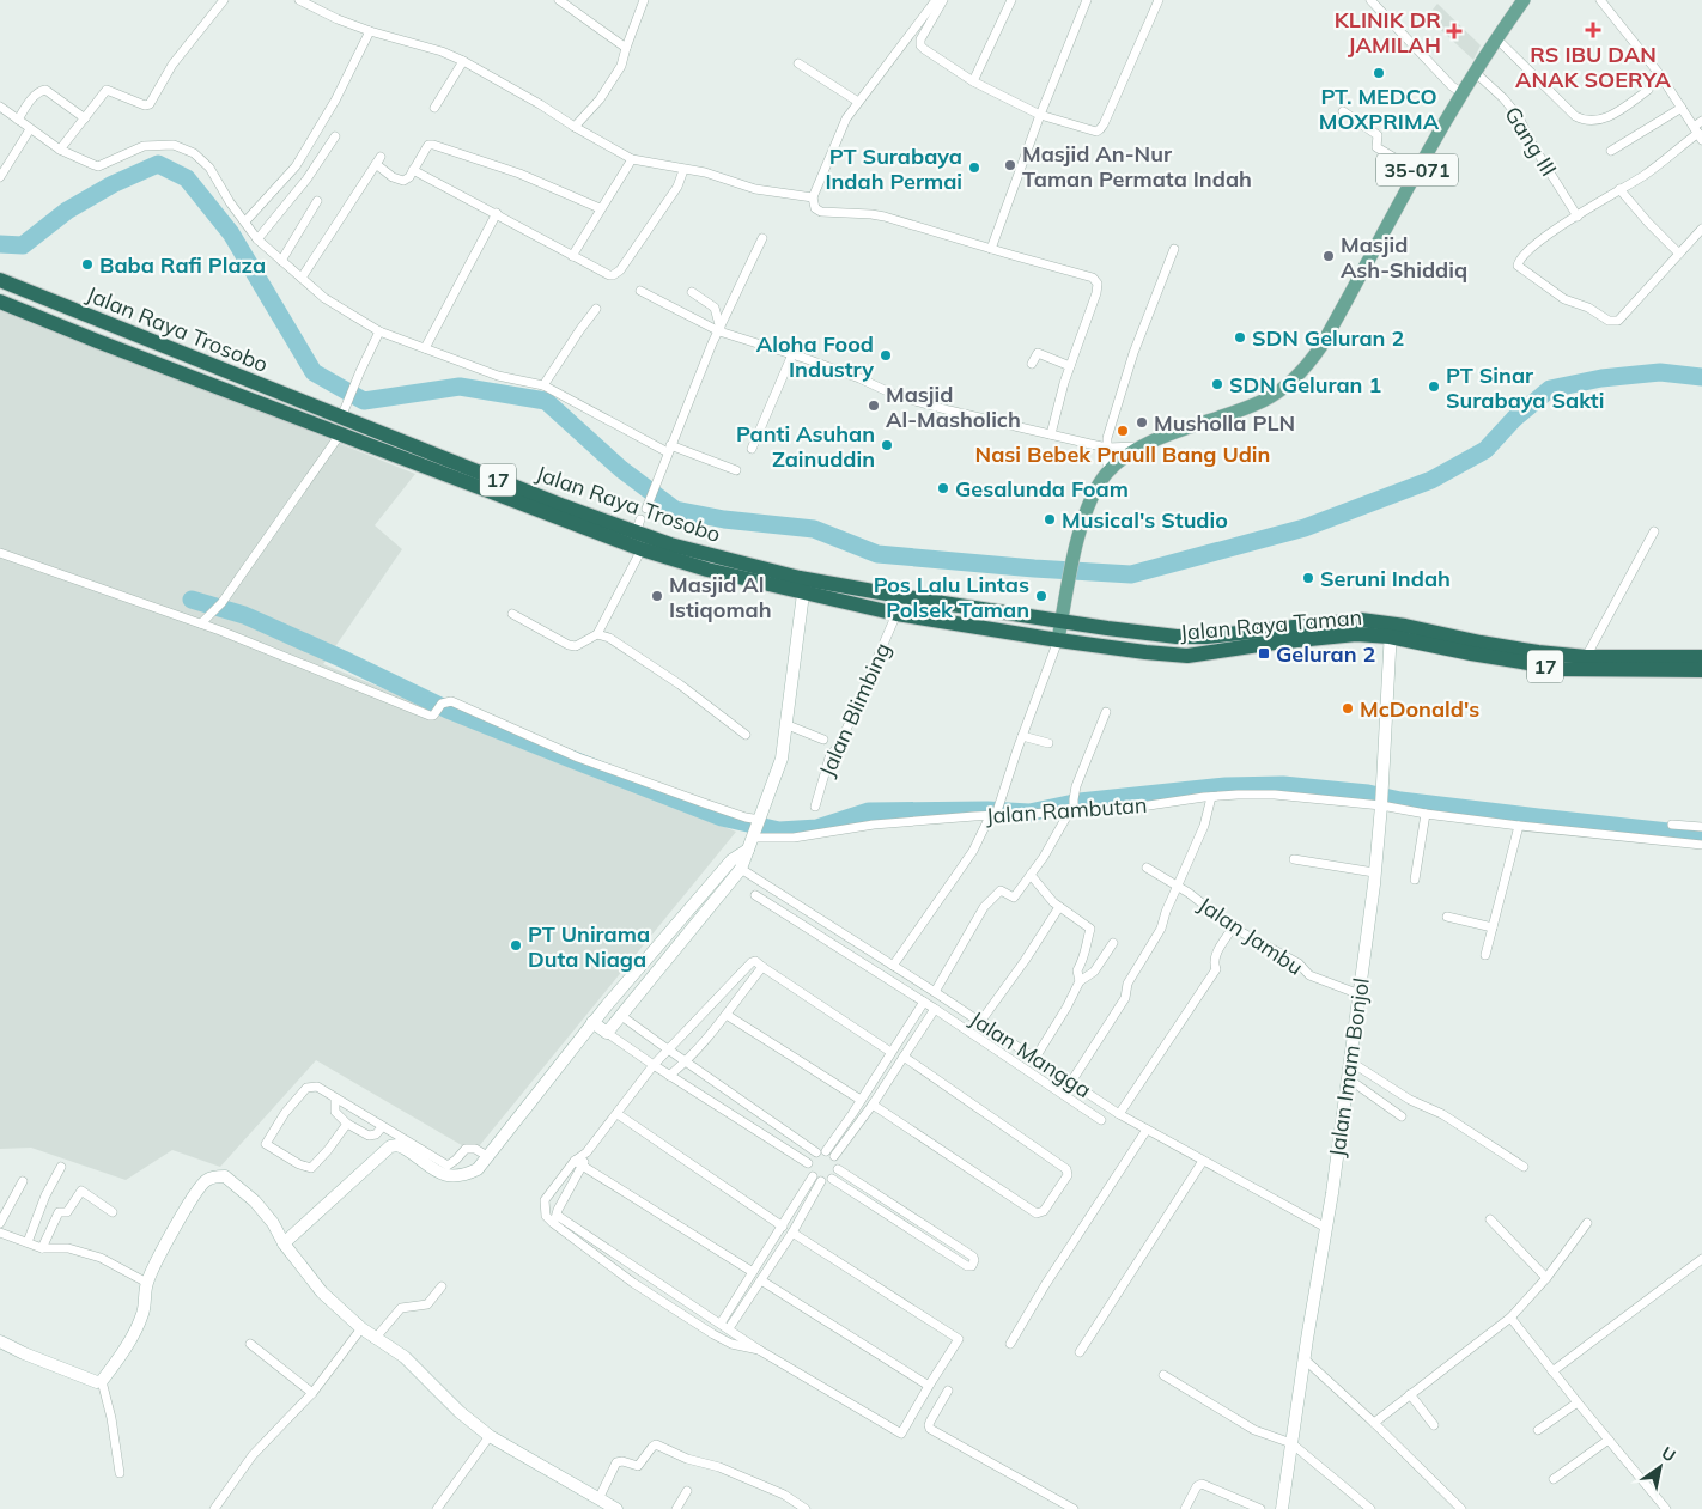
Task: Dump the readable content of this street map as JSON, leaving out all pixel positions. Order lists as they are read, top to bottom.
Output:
{
  "streets": {
    "highway": ["Jalan Raya Trosobo", "17", "Jalan Raya Taman"],
    "main road": ["35-071"],
    "street": [
      "Gang III",
      "Jalan Blimbing",
      "Jalan Rambutan",
      "Jalan Jambu",
      "Jalan Mangga",
      "Jalan Imam Bonjol"
    ]
  },
  "crossings": [
    ["Gang III", "35-071"],
    ["35-071", "Jalan Raya Trosobo"],
    ["35-071", "Jalan Raya Taman"],
    ["Jalan Raya Trosobo", "Jalan Raya Taman"],
    ["Jalan Raya Trosobo", "Jalan Blimbing"],
    ["Jalan Raya Taman", "Jalan Imam Bonjol"],
    ["Jalan Rambutan", "Jalan Imam Bonjol"],
    ["Jalan Jambu", "Jalan Imam Bonjol"],
    ["Jalan Mangga", "Jalan Imam Bonjol"]
  ],
  "places": {
    "health": ["RS IBU DAN ANAK SOERYA", "KLINIK DR JAMILAH"],
    "other": [
      "PT. MEDCO MOXPRIMA",
      "Masjid An-Nur Taman Permata Indah",
      "PT Surabaya Indah Permai",
      "Masjid Ash-Shiddiq",
      "Baba Rafi Plaza",
      "SDN Geluran 2",
      "Aloha Food Industry",
      "SDN Geluran 1",
      "PT Sinar Surabaya Sakti",
      "Masjid Al-Masholich",
      "Musholla PLN",
      "Nasi Bebek Pruull Bang Udin",
      "Panti Asuhan Zainuddin",
      "Gesalunda Foam",
      "Musical's Studio",
      "Seruni Indah",
      "Masjid Al Istiqomah",
      "Pos Lalu Lintas Polsek Taman",
      "McDonald's",
      "PT Unirama Duta Niaga"
    ],
    "transit": ["Geluran 2"]
  },
  "north": "top right"
}
